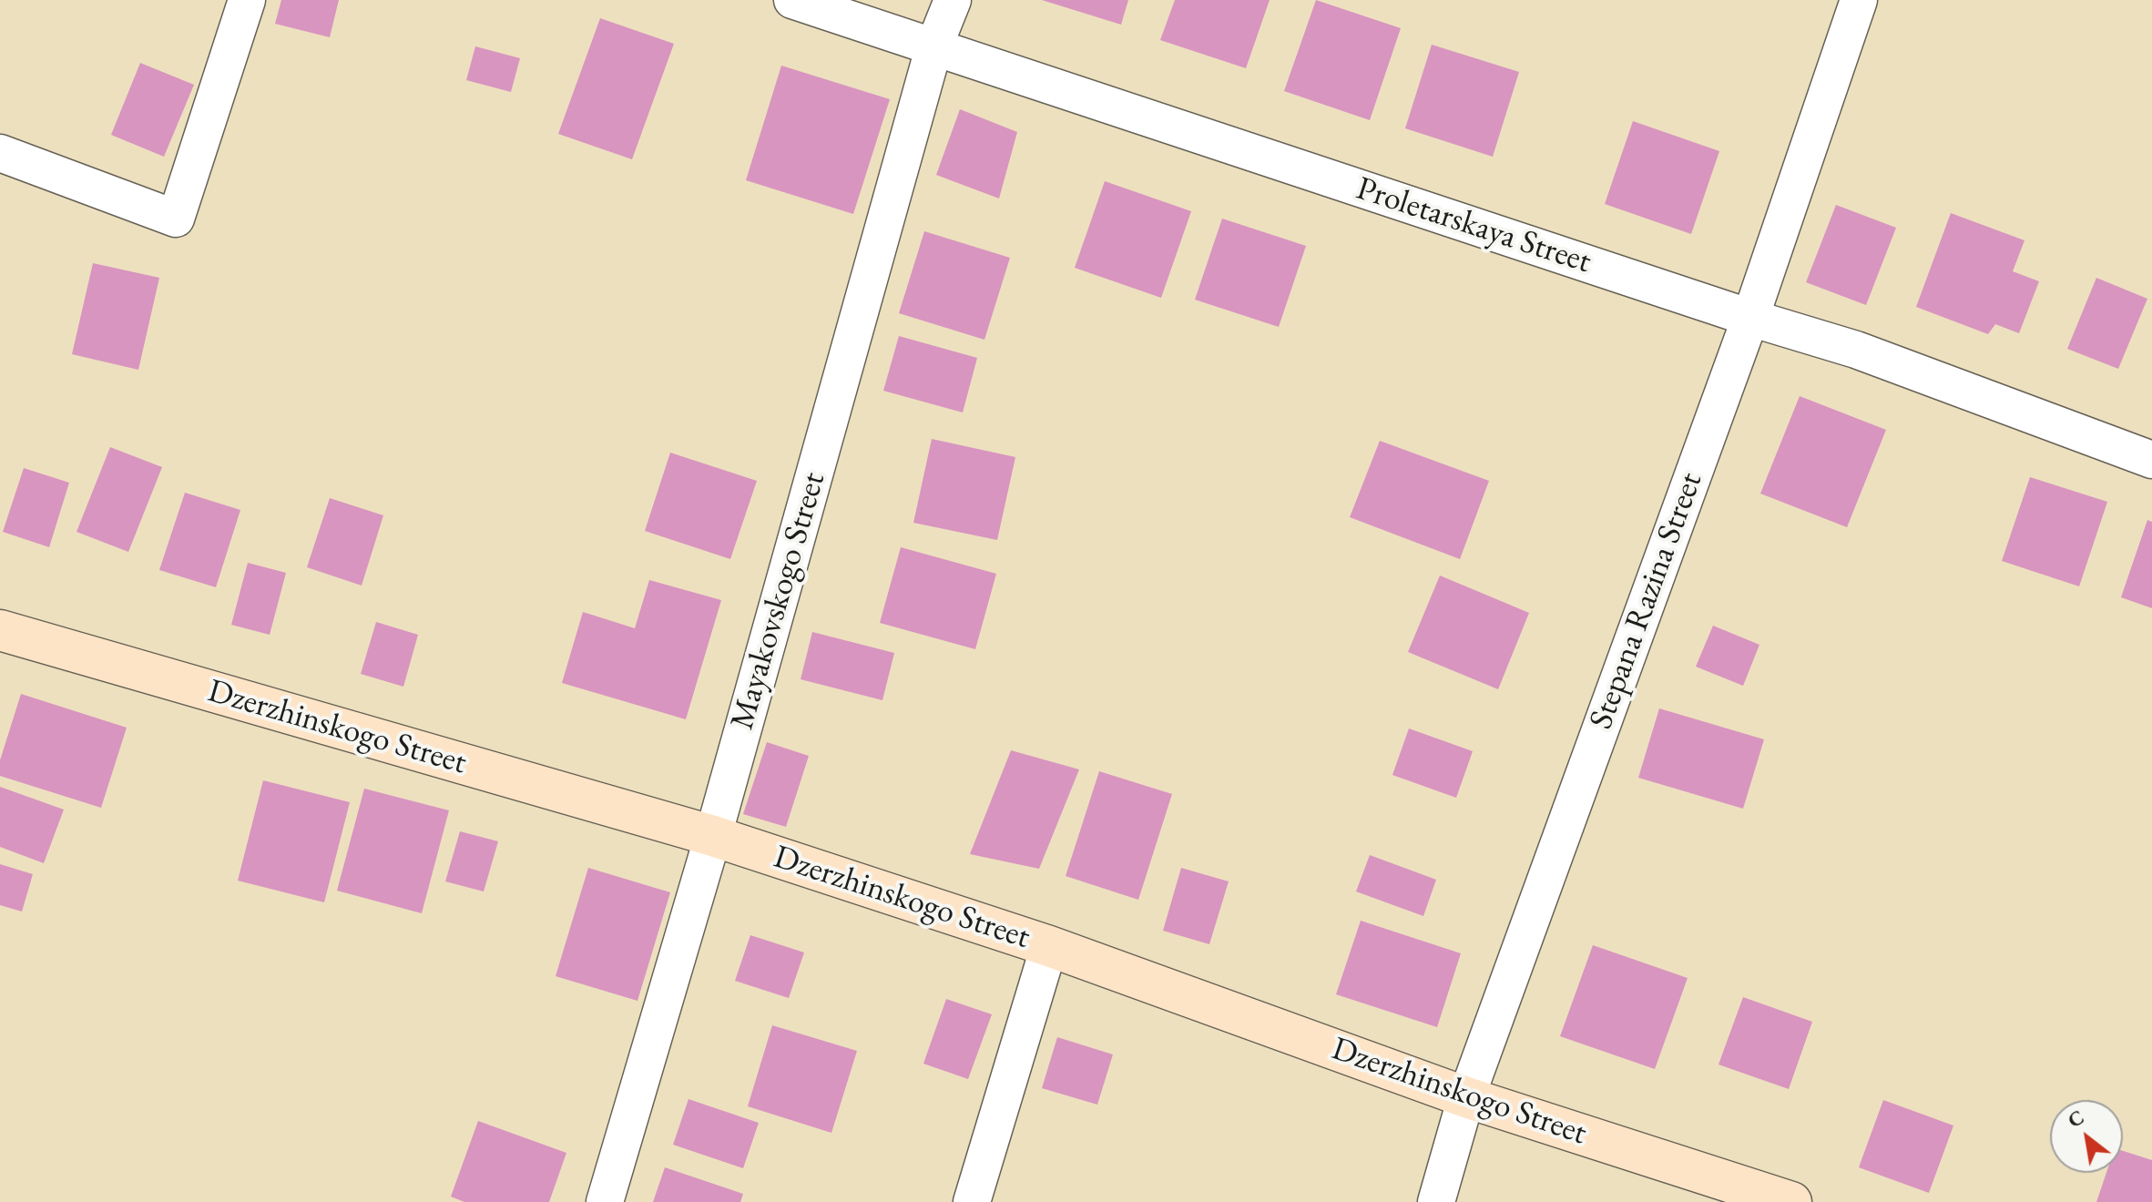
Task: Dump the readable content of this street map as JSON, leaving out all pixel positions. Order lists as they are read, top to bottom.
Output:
{
  "streets": {
    "street": [
      "Proletarskaya Street",
      "Mayakovskogo Street",
      "Stepana Razina Street",
      "Dzerzhinskogo Street"
    ]
  },
  "crossings": [
    ["Proletarskaya Street", "Mayakovskogo Street"],
    ["Proletarskaya Street", "Stepana Razina Street"],
    ["Mayakovskogo Street", "Dzerzhinskogo Street"],
    ["Stepana Razina Street", "Dzerzhinskogo Street"]
  ],
  "north": "top left"
}
